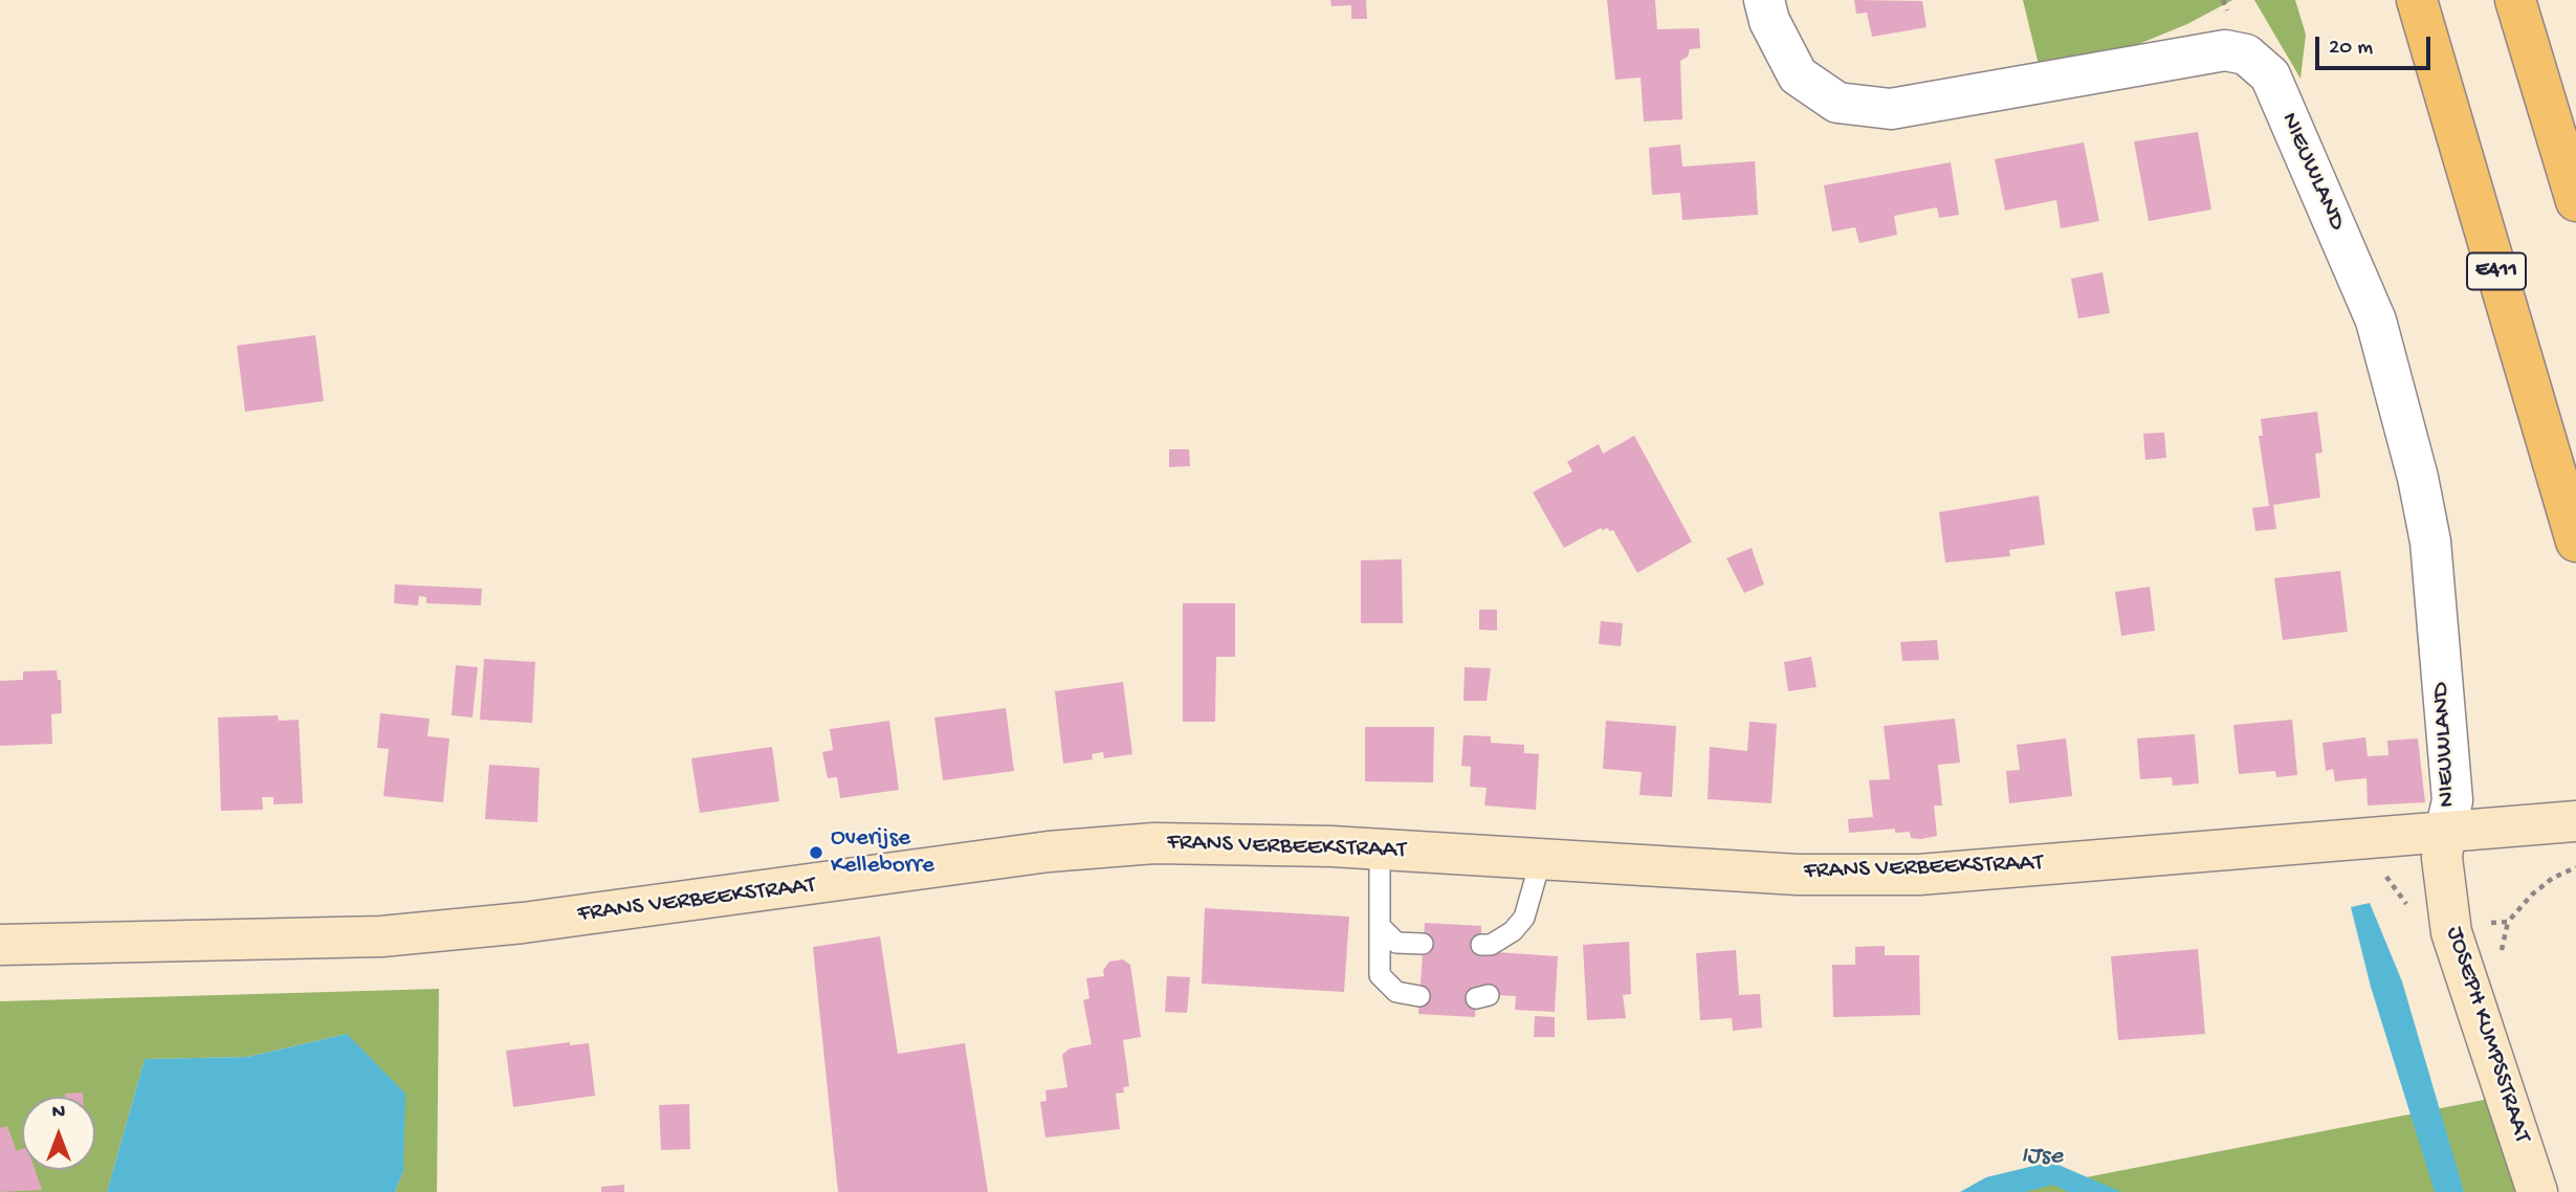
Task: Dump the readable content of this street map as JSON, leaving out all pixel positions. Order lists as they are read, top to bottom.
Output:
{
  "streets": {
    "highway": ["E411"],
    "main road": ["FRANS VERBEEKSTRAAT", "JOSEPH KUMPSSTRAAT"],
    "street": ["NIEUWLAND"]
  },
  "crossings": [
    ["NIEUWLAND", "FRANS VERBEEKSTRAAT"],
    ["NIEUWLAND", "JOSEPH KUMPSSTRAAT"],
    ["FRANS VERBEEKSTRAAT", "JOSEPH KUMPSSTRAAT"]
  ],
  "water": ["IJse"],
  "places": ["Overijse Kelleborre"],
  "scale_bar": "20 m",
  "north": "top"
}
